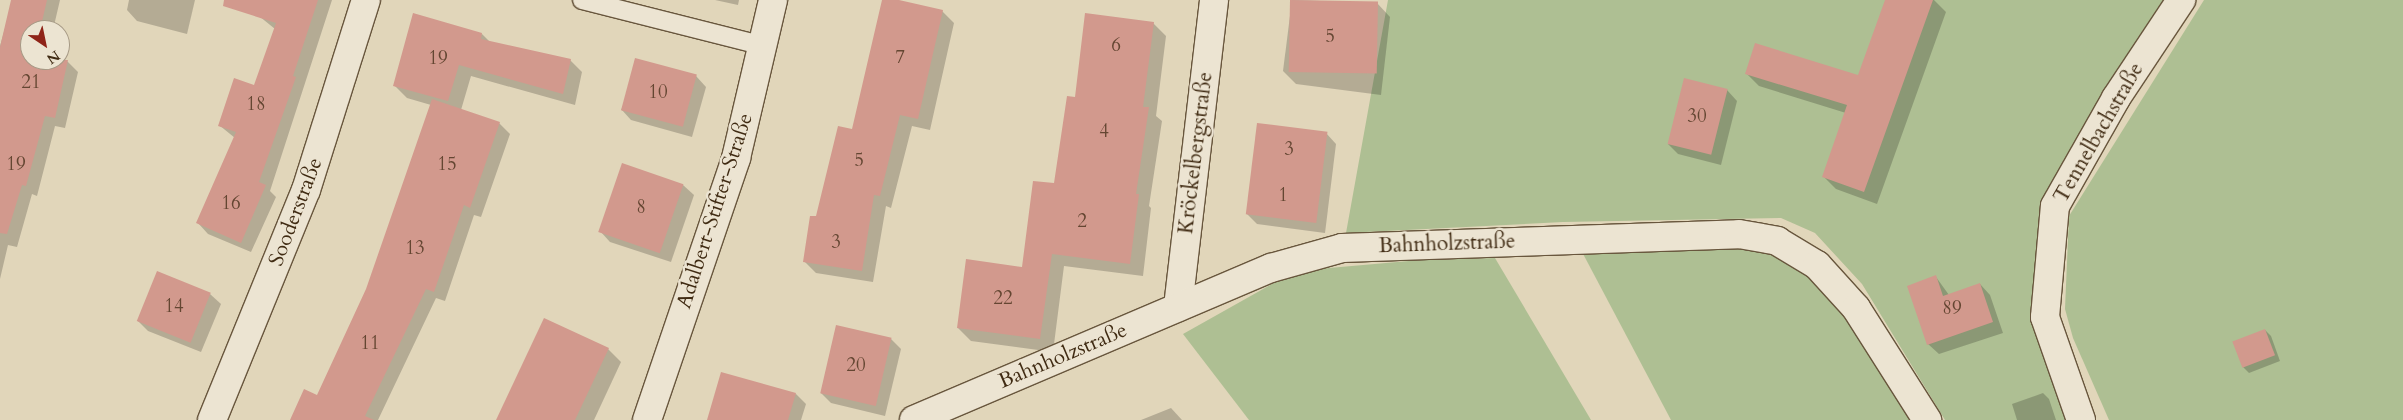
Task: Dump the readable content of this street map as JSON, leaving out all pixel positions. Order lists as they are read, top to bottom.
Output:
{
  "streets": {
    "street": [
      "Tennelbachstraße",
      "Kröckelbergstraße",
      "Adalbert-Stifter-Straße",
      "Sooderstraße",
      "Bahnholzstraße"
    ]
  },
  "crossings": [
    ["Kröckelbergstraße", "Bahnholzstraße"]
  ],
  "house_numbers": [
    "5",
    "6",
    "7",
    "19",
    "21",
    "10",
    "18",
    "30",
    "4",
    "3",
    "5",
    "19",
    "15",
    "1",
    "16",
    "8",
    "2",
    "3",
    "13",
    "22",
    "14",
    "89",
    "11",
    "20"
  ],
  "north": "bottom right"
}
